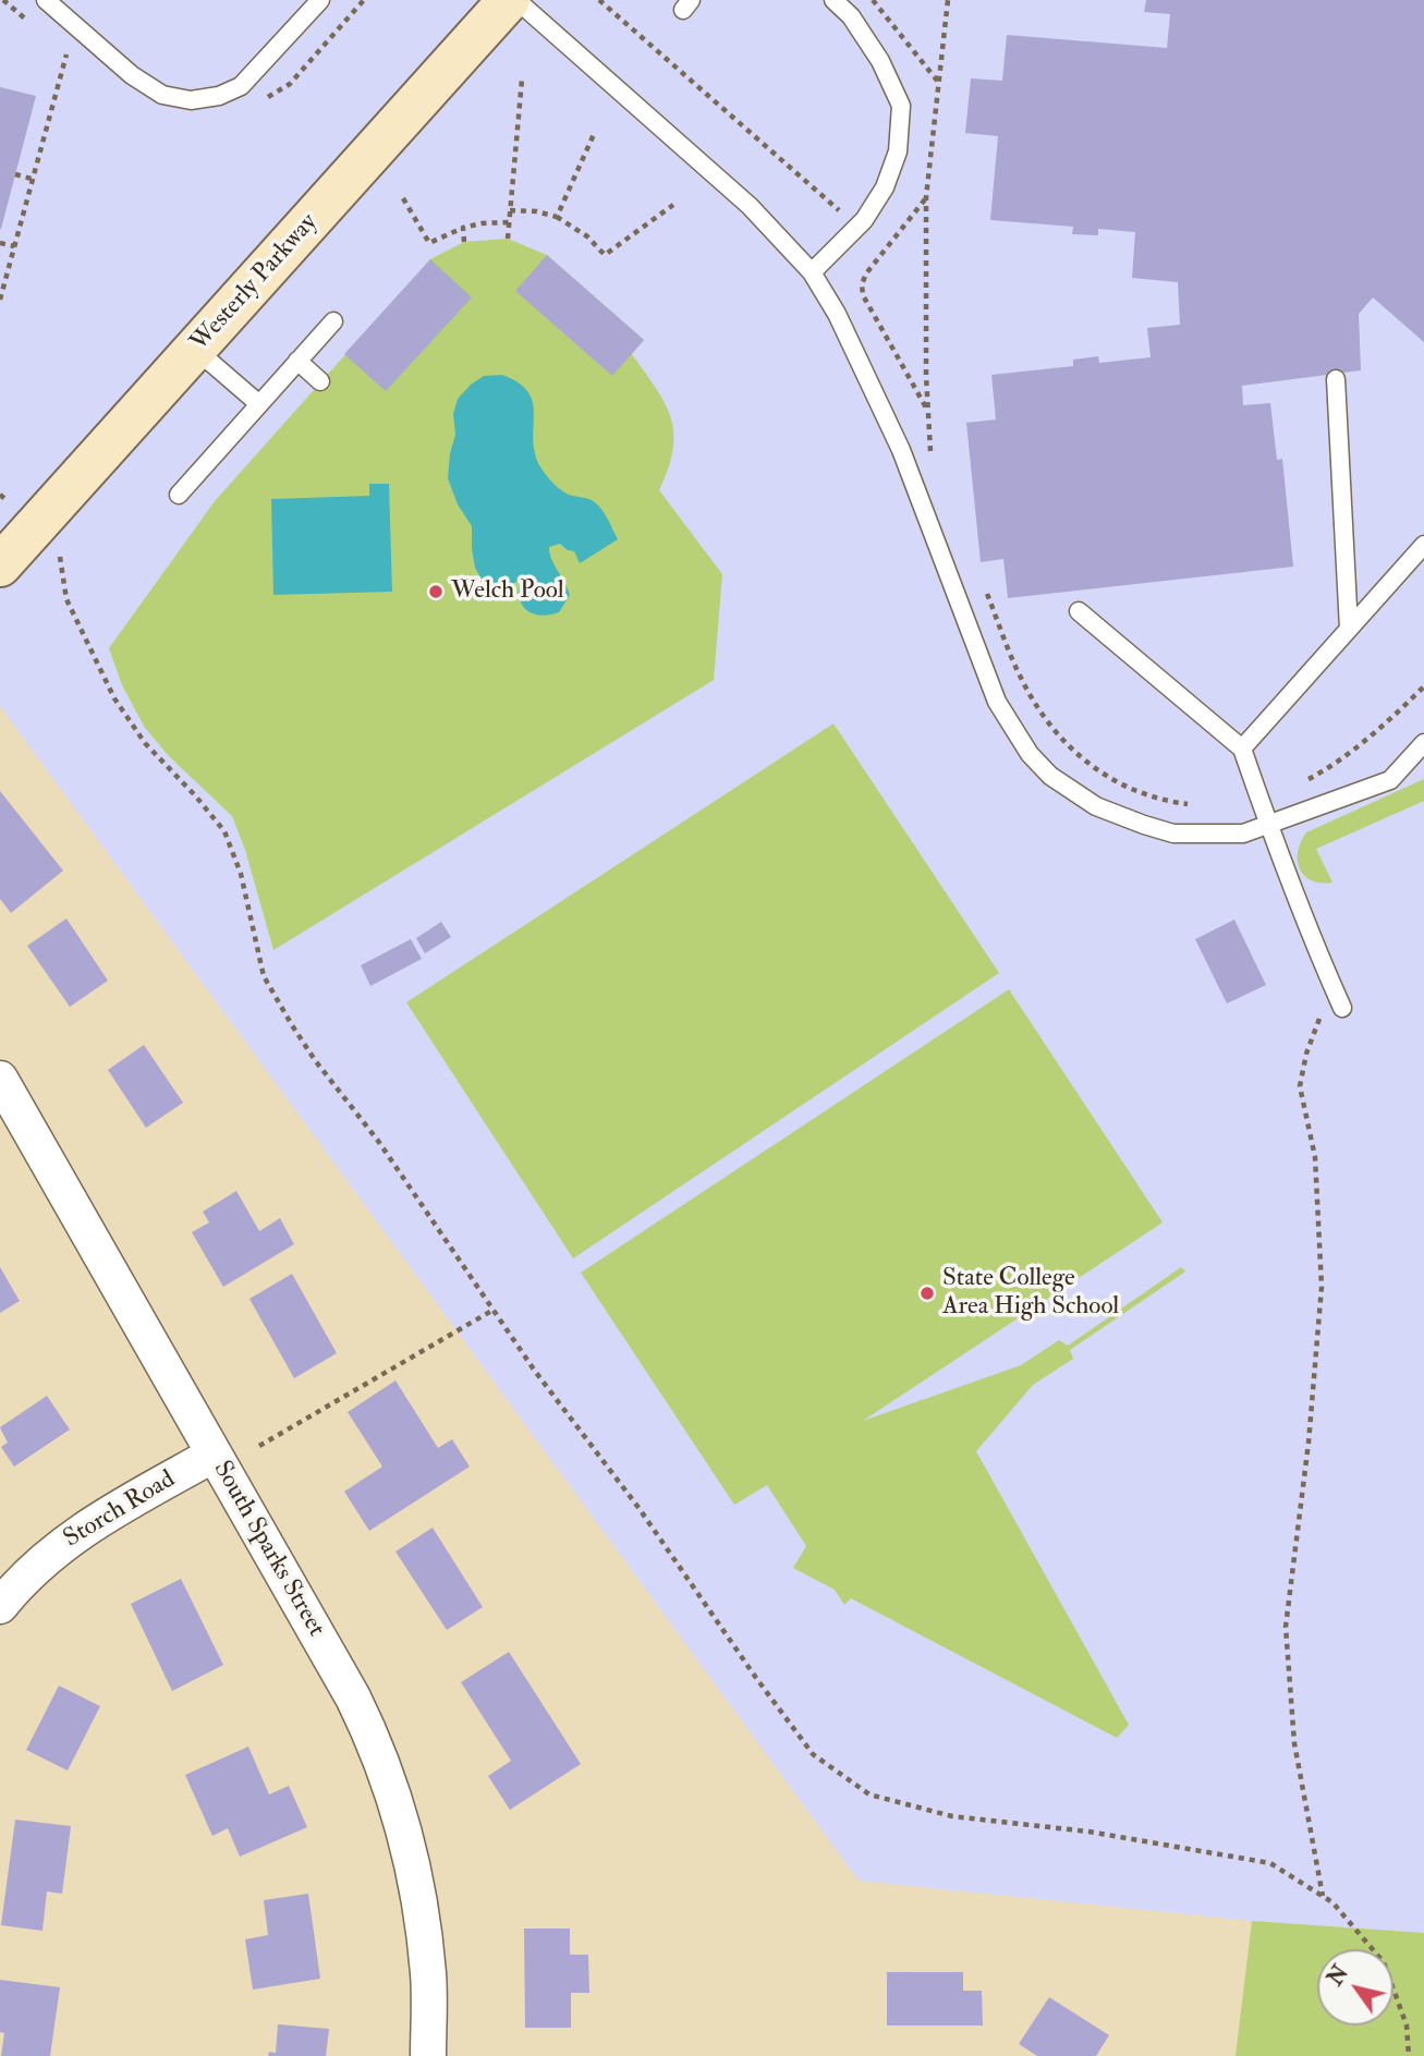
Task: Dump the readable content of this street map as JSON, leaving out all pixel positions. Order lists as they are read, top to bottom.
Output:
{
  "streets": {
    "main road": ["Westerly Parkway"],
    "street": ["Storch Road", "South Sparks Street"]
  },
  "crossings": [
    ["Storch Road", "South Sparks Street"]
  ],
  "places": ["Welch Pool", "State College Area High School"],
  "north": "top left"
}
